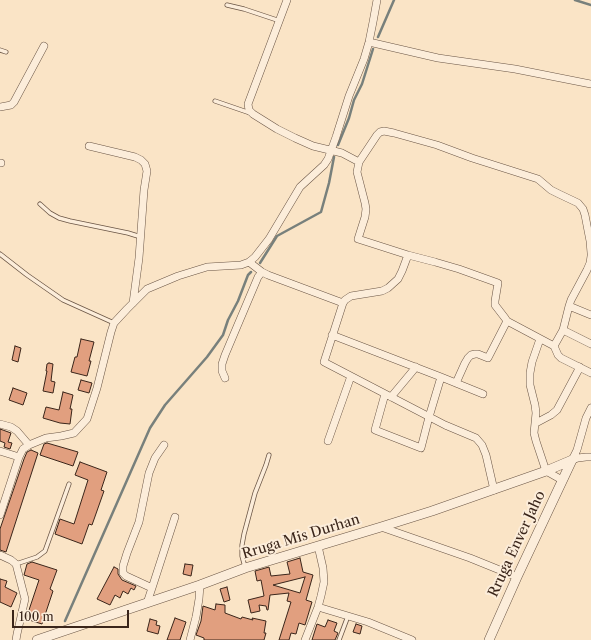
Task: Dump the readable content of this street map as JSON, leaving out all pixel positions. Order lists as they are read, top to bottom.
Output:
{
  "streets": {
    "street": ["Rruga Mis Durhan", "Rruga Enver Jaho"]
  },
  "crossings": [
    ["Rruga Mis Durhan", "Rruga Enver Jaho"]
  ],
  "scale_bar": "100 m"
}
